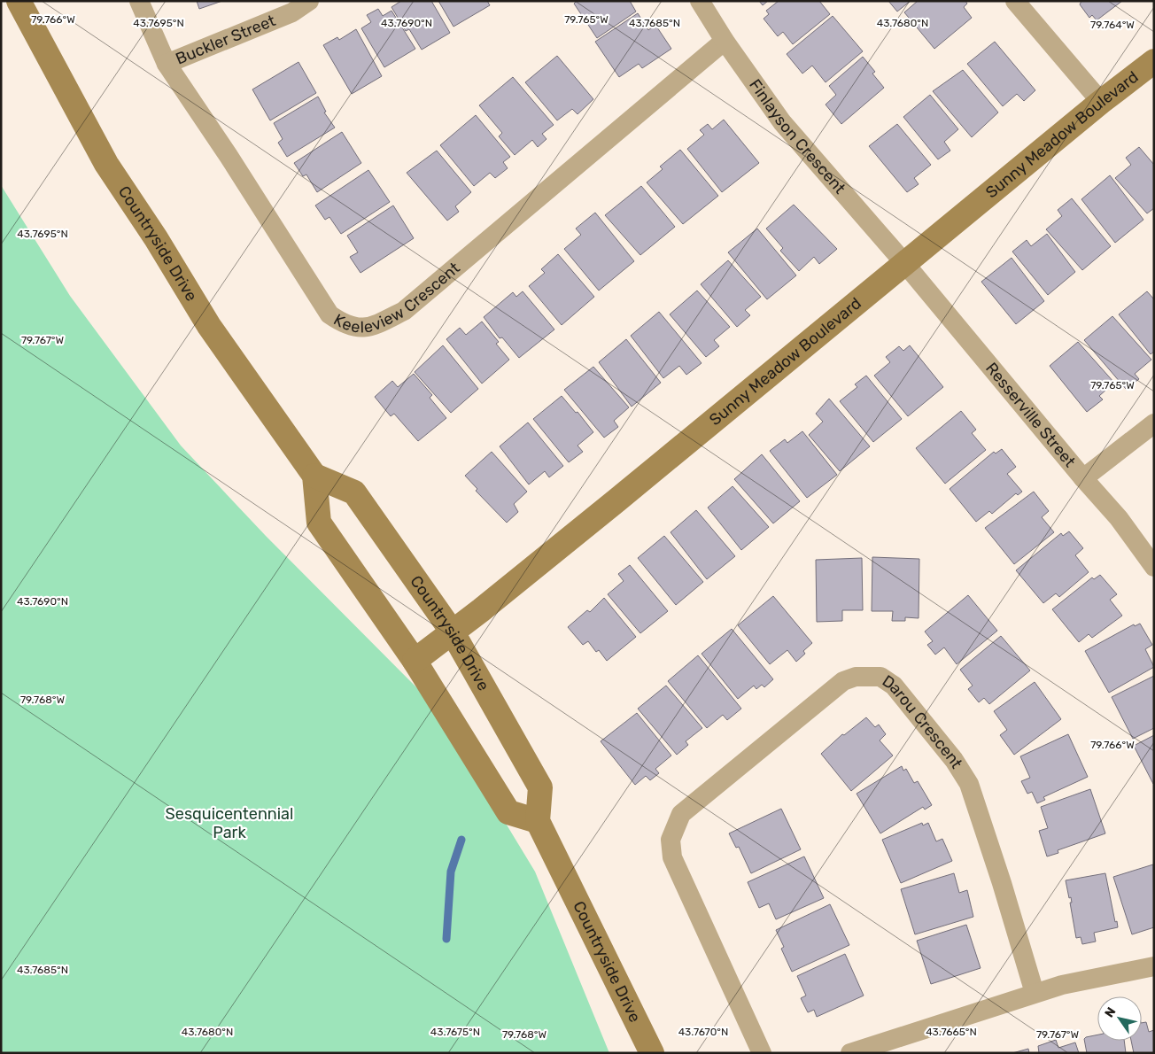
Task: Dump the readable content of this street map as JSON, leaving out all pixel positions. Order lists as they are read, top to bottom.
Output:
{
  "streets": {
    "main road": ["Sunny Meadow Boulevard", "Countryside Drive"],
    "street": [
      "Buckler Street",
      "Finlayson Crescent",
      "Keeleview Crescent",
      "Resserville Street",
      "Darou Crescent"
    ]
  },
  "crossings": [
    ["Buckler Street", "Keeleview Crescent"],
    ["Sunny Meadow Boulevard", "Finlayson Crescent"],
    ["Sunny Meadow Boulevard", "Countryside Drive"],
    ["Sunny Meadow Boulevard", "Resserville Street"],
    ["Finlayson Crescent", "Keeleview Crescent"],
    ["Finlayson Crescent", "Resserville Street"]
  ],
  "parks": ["Sesquicentennial Park"],
  "north": "top left",
  "coordinates": [
    "79.766°W",
    "79.765°W",
    "43.7695°N",
    "43.7690°N",
    "43.7685°N",
    "43.7680°N",
    "79.764°W",
    "79.767°W",
    "79.768°W",
    "43.7675°N",
    "43.7670°N",
    "43.7665°N"
  ]
}
